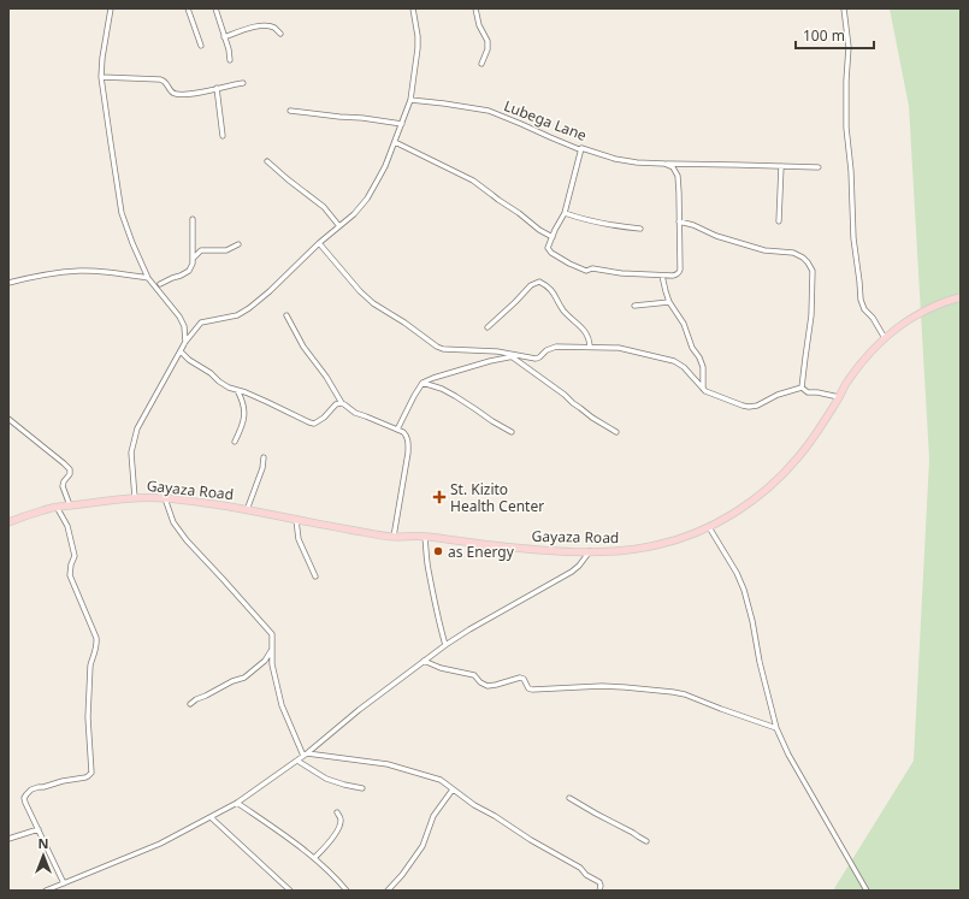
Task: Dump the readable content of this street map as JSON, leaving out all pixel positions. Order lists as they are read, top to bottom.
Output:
{
  "streets": {
    "main road": ["Gayaza Road"],
    "street": ["Lubega Lane"]
  },
  "places": {
    "health": ["St. Kizito Health Center"],
    "other": ["as Energy"]
  },
  "scale_bar": "100 m",
  "north": "top"
}
